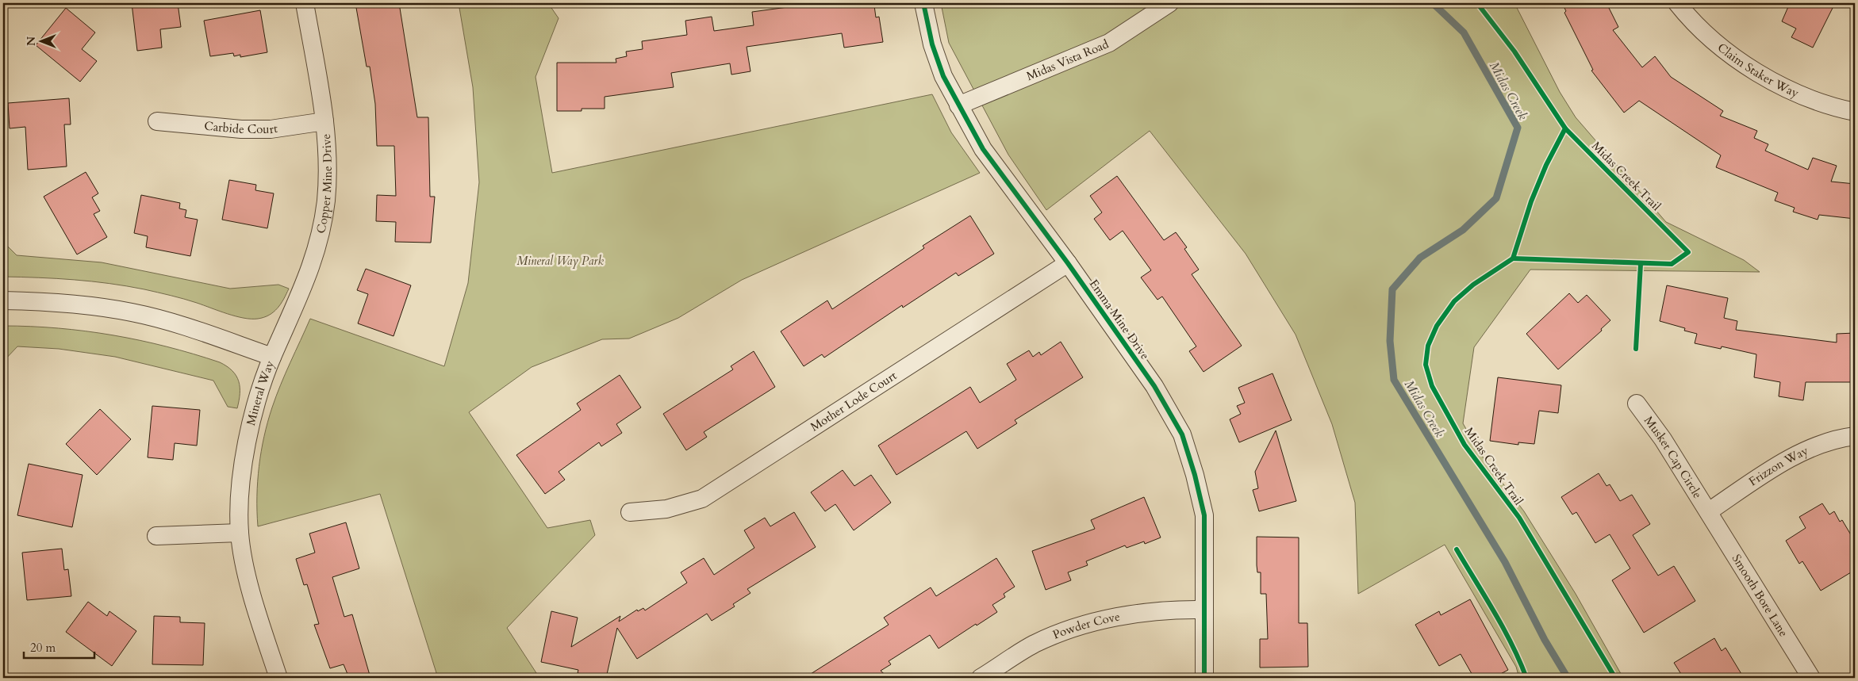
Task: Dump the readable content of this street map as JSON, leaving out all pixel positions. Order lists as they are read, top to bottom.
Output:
{
  "streets": {
    "street": [
      "Midas Vista Road",
      "Claim Staker Way",
      "Carbide Court",
      "Copper Mine Drive",
      "Emma Mine Drive",
      "Mineral Way",
      "Mother Lode Court",
      "Musket Cap Circle",
      "Frizzon Way",
      "Smooth Bore Lane",
      "Powder Cove"
    ],
    "cycle path": ["Midas Creek Trail"]
  },
  "crossings": [
    ["Midas Vista Road", "Emma Mine Drive"],
    ["Carbide Court", "Copper Mine Drive"],
    ["Copper Mine Drive", "Mineral Way"],
    ["Emma Mine Drive", "Mother Lode Court"],
    ["Emma Mine Drive", "Powder Cove"],
    ["Musket Cap Circle", "Frizzon Way"],
    ["Musket Cap Circle", "Smooth Bore Lane"],
    ["Frizzon Way", "Smooth Bore Lane"]
  ],
  "water": ["Midas Creek"],
  "parks": ["Mineral Way Park"],
  "scale_bar": "20 m",
  "north": "left"
}
